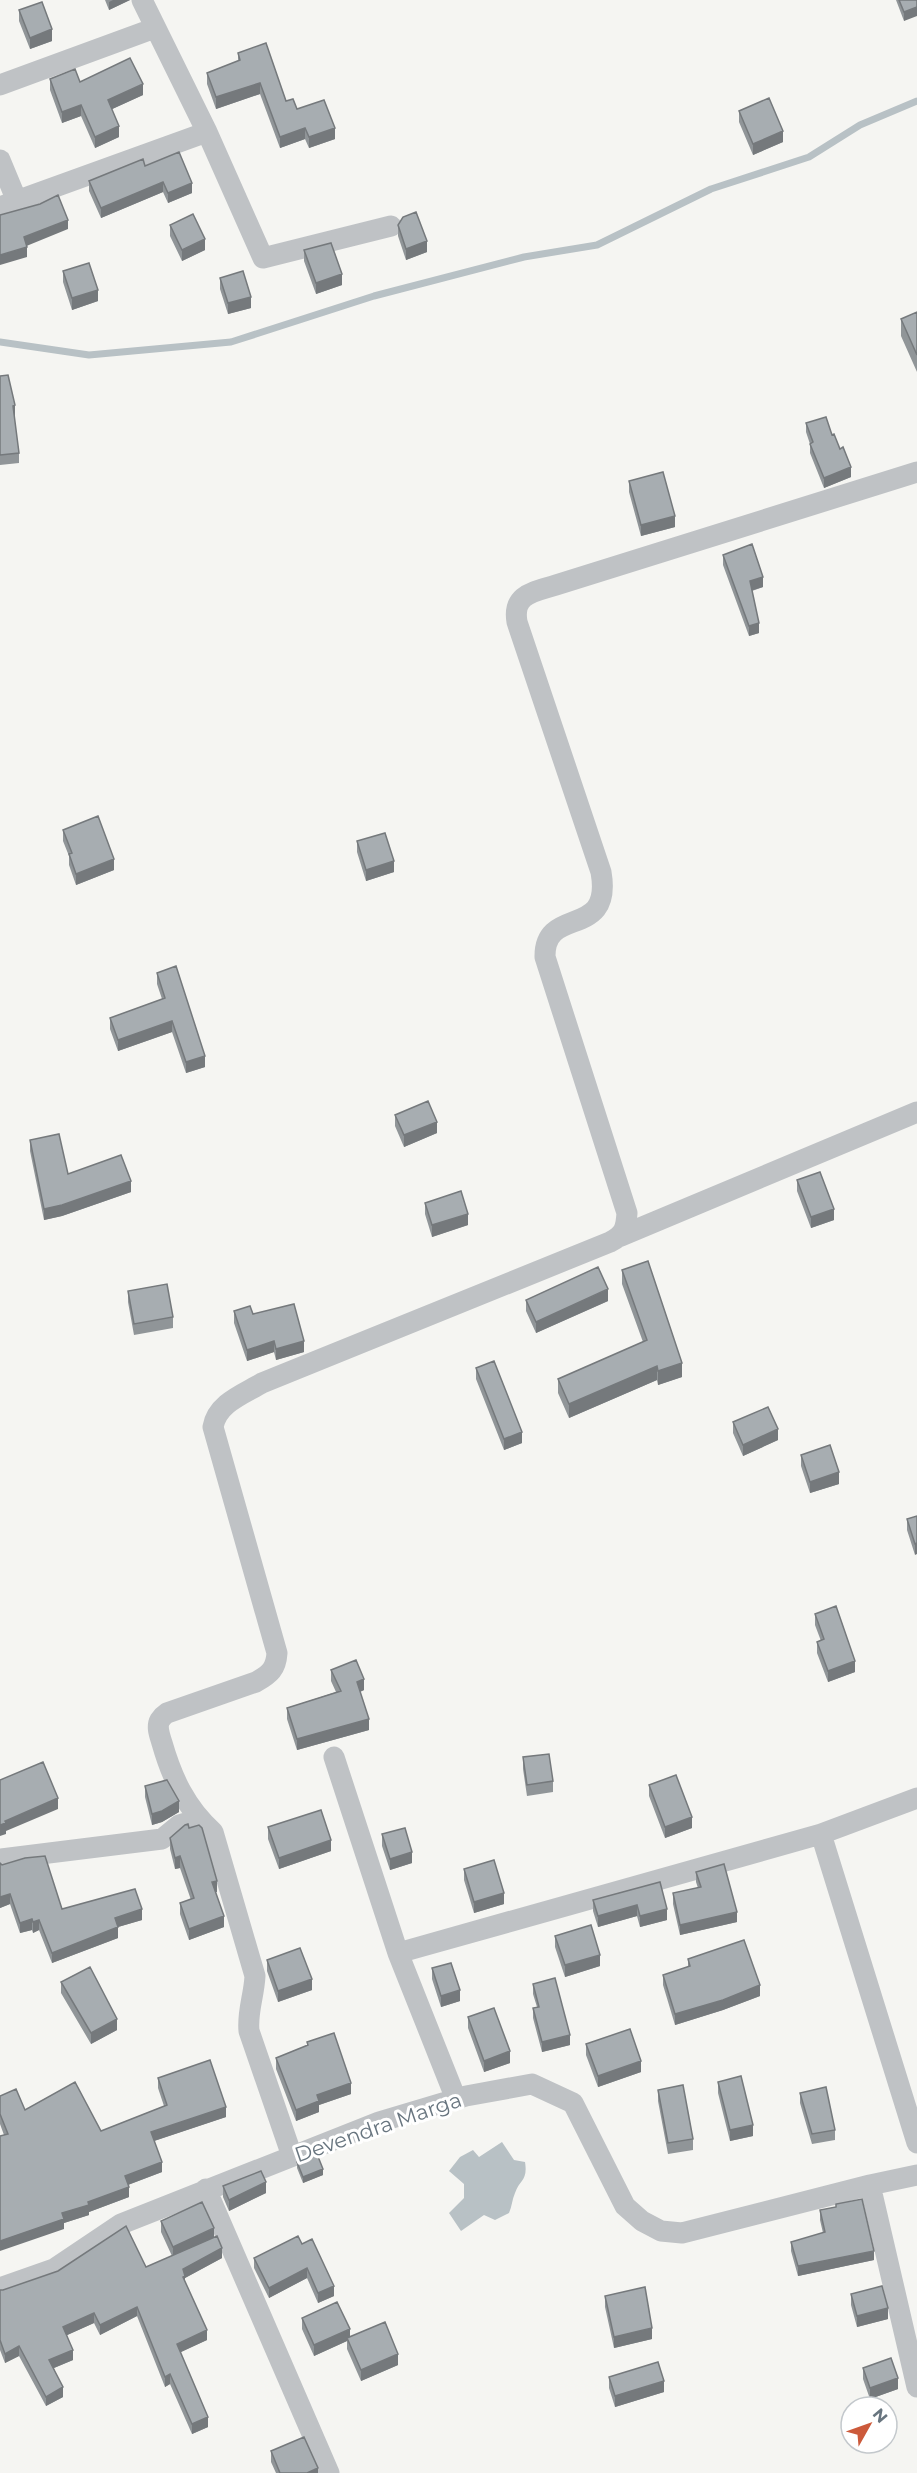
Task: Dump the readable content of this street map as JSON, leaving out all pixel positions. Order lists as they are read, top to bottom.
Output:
{
  "streets": {
    "street": ["Devendra Marga"]
  },
  "north": "top right"
}
